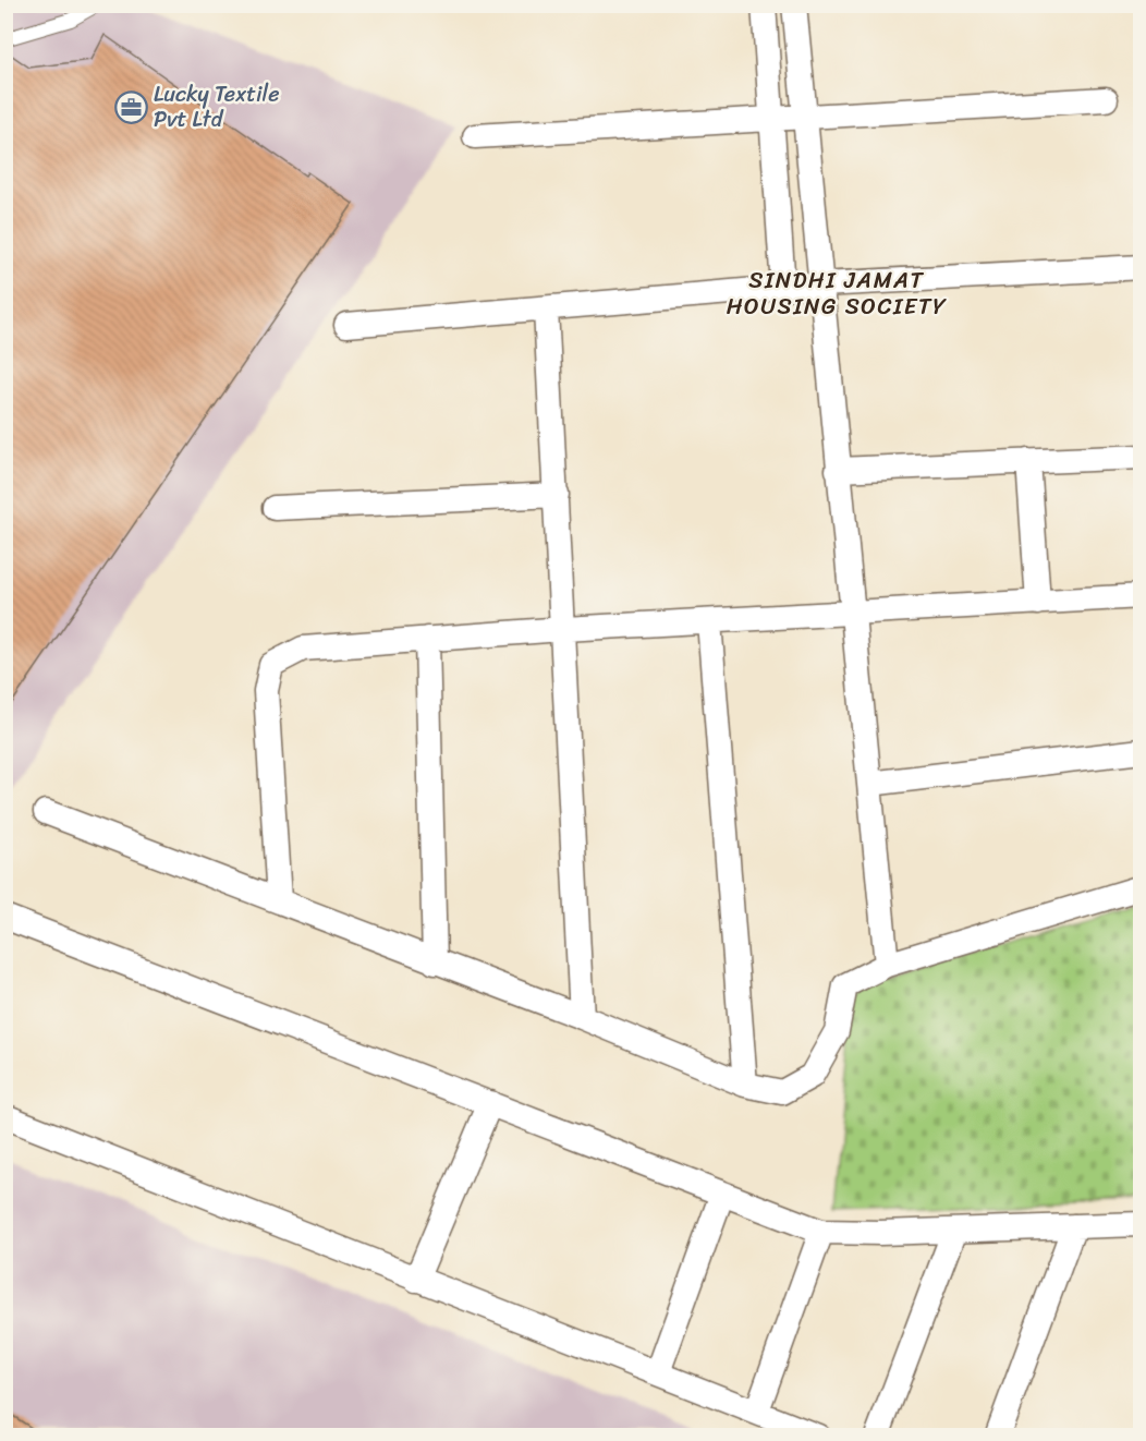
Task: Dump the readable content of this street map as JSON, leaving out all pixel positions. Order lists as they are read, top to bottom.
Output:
{
  "districts": ["SINDHI JAMAT HOUSING SOCIETY"],
  "places": {
    "office": ["Lucky Textile Pvt Ltd"]
  }
}
